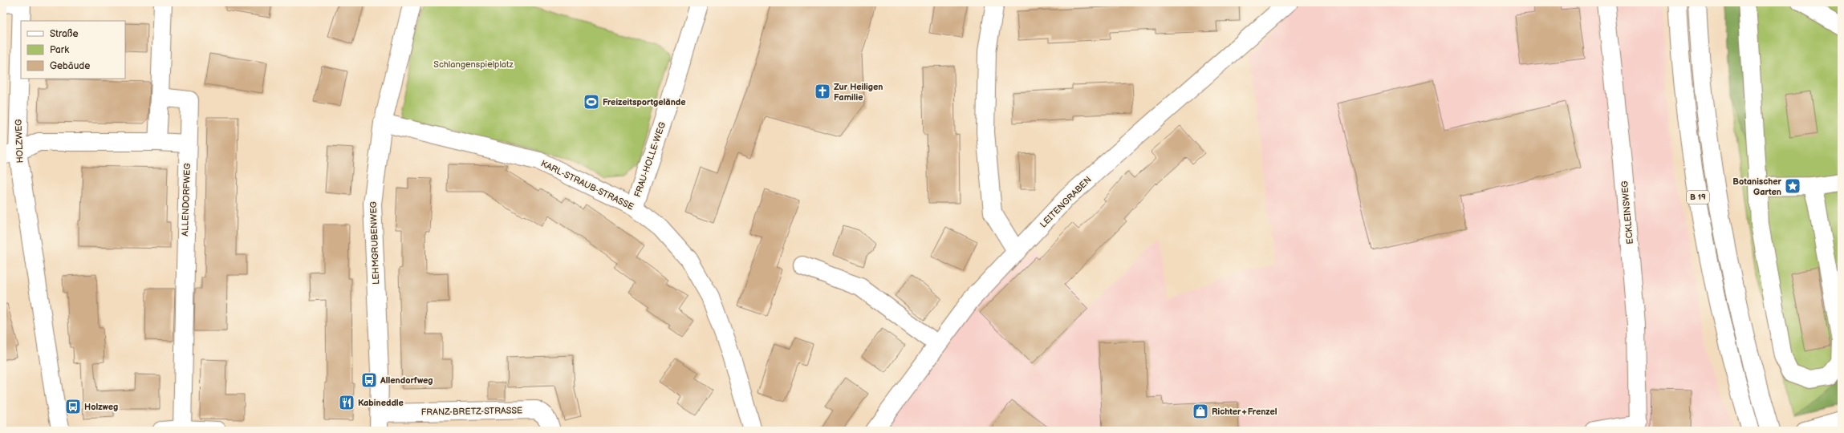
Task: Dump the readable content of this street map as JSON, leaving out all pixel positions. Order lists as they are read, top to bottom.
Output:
{
  "streets": {
    "street": [
      "HOLZWEG",
      "FRAU-HOLLE-WEG",
      "KARL-STRAUB-STRASSE",
      "B 19",
      "ALLENDORFWEG",
      "LEITENGRABEN",
      "ECKLEINSWEG",
      "LEHMGRUBENWEG",
      "FRANZ-BRETZ-STRASSE"
    ]
  },
  "crossings": [
    ["FRAU-HOLLE-WEG", "KARL-STRAUB-STRASSE"],
    ["KARL-STRAUB-STRASSE", "LEHMGRUBENWEG"],
    ["LEHMGRUBENWEG", "FRANZ-BRETZ-STRASSE"]
  ],
  "parks": ["Schlangenspielplatz"],
  "places": {
    "church": ["Zur Heiligen Familie"],
    "sports": ["Freizeitsportgelände"],
    "place": ["Botanischer Garten"],
    "bus stop": ["Allendorfweg", "Holzweg"],
    "restaurant": ["Kabineddle"],
    "shop": ["Richter+Frenzel"]
  },
  "legend": ["Straße", "Park", "Gebäude"]
}
